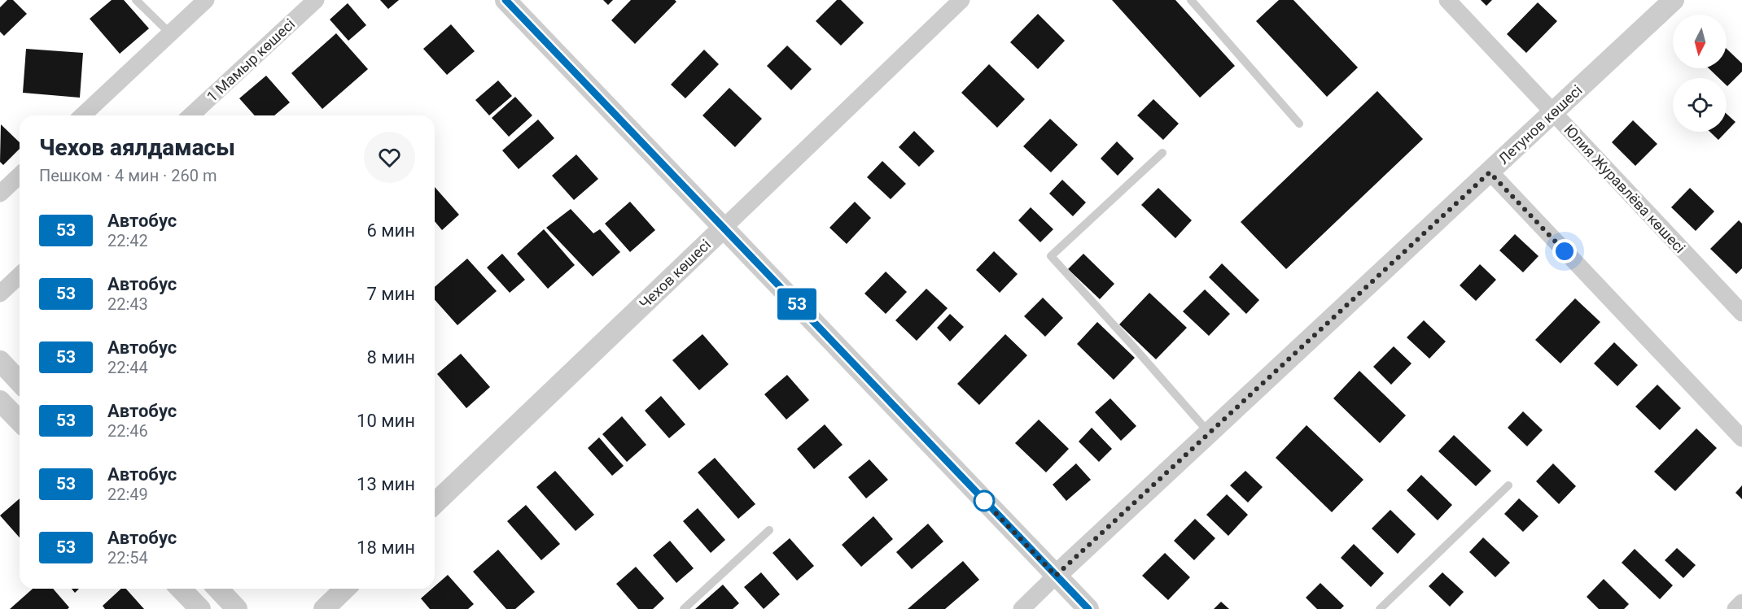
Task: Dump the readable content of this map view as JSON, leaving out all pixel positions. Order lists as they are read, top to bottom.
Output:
{
  "streets": {
    "street": [
      "1 Мамыр көшесі",
      "Летунов көшесі",
      "Юлия Журавлёва көшесі",
      "Чехов көшесі"
    ]
  },
  "crossings": [
    ["Летунов көшесі", "Юлия Журавлёва көшесі"]
  ],
  "lines": ["bus line 53"],
  "north": "bottom",
  "page": {
    "on_map": "53",
    "heading": ["Чехов аялдамасы", "Пешком · 4 мин · 260 m"],
    "list": [
      {
        "mark": "53",
        "name": "Автобус",
        "note": "22:42",
        "value": "6 мин"
      },
      {
        "mark": "53",
        "name": "Автобус",
        "note": "22:43",
        "value": "7 мин"
      },
      {
        "mark": "53",
        "name": "Автобус",
        "note": "22:44",
        "value": "8 мин"
      },
      {
        "mark": "53",
        "name": "Автобус",
        "note": "22:46",
        "value": "10 мин"
      },
      {
        "mark": "53",
        "name": "Автобус",
        "note": "22:49",
        "value": "13 мин"
      },
      {
        "mark": "53",
        "name": "Автобус",
        "note": "22:54",
        "value": "18 мин"
      }
    ]
  }
}
